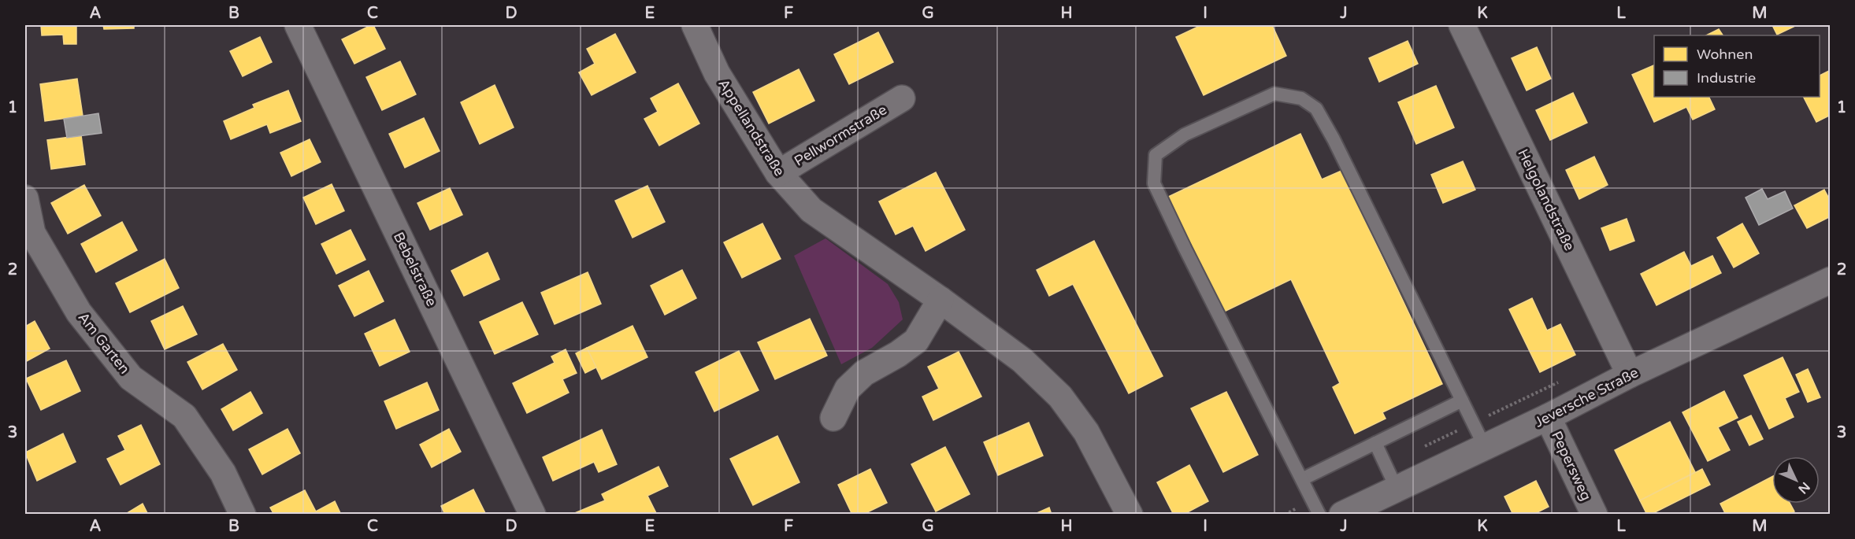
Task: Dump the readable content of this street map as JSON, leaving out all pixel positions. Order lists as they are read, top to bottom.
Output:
{
  "streets": {
    "street": [
      "Appellandstraße",
      "Pellwormstraße",
      "Helgolandstraße",
      "Bebelstraße",
      "Am Garten",
      "Jeversche Straße",
      "Pepersweg"
    ]
  },
  "crossings": [
    ["Appellandstraße", "Pellwormstraße"],
    ["Helgolandstraße", "Jeversche Straße"],
    ["Jeversche Straße", "Pepersweg"]
  ],
  "legend": ["Wohnen", "Industrie"],
  "north": "bottom right",
  "grid": {
    "columns": [
      "A",
      "B",
      "C",
      "D",
      "E",
      "F",
      "G",
      "H",
      "I",
      "J",
      "K",
      "L",
      "M"
    ],
    "rows": ["1", "2", "3"]
  }
}
